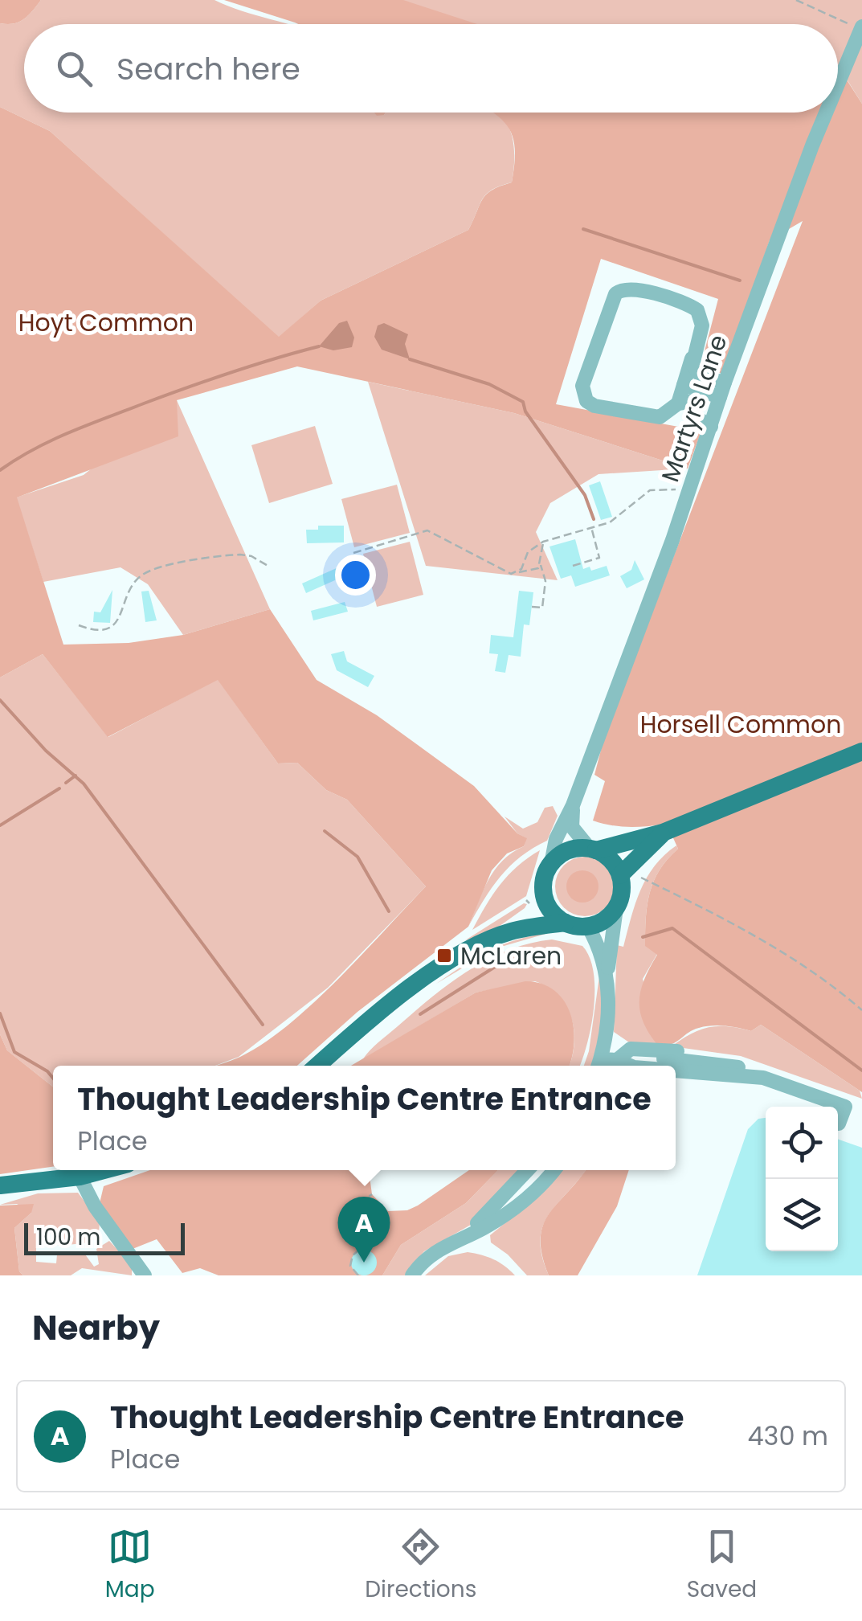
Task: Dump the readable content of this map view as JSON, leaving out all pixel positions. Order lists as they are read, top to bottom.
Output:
{
  "streets": {
    "street": ["Martyrs Lane"]
  },
  "parks": ["Hoyt Common", "Horsell Common"],
  "places": {
    "transit": ["McLaren"]
  },
  "scale_bar": "100 m",
  "page": {
    "search": "Search here",
    "popup": ["Thought Leadership Centre Entrance", "Place"],
    "pins": "A",
    "scale": "100 m",
    "heading": "Nearby",
    "list": [
      {
        "mark": "A",
        "name": "Thought Leadership Centre Entrance",
        "note": "Place",
        "value": "430 m"
      }
    ],
    "nav": ["Map", "Directions", "Saved"]
  }
}
